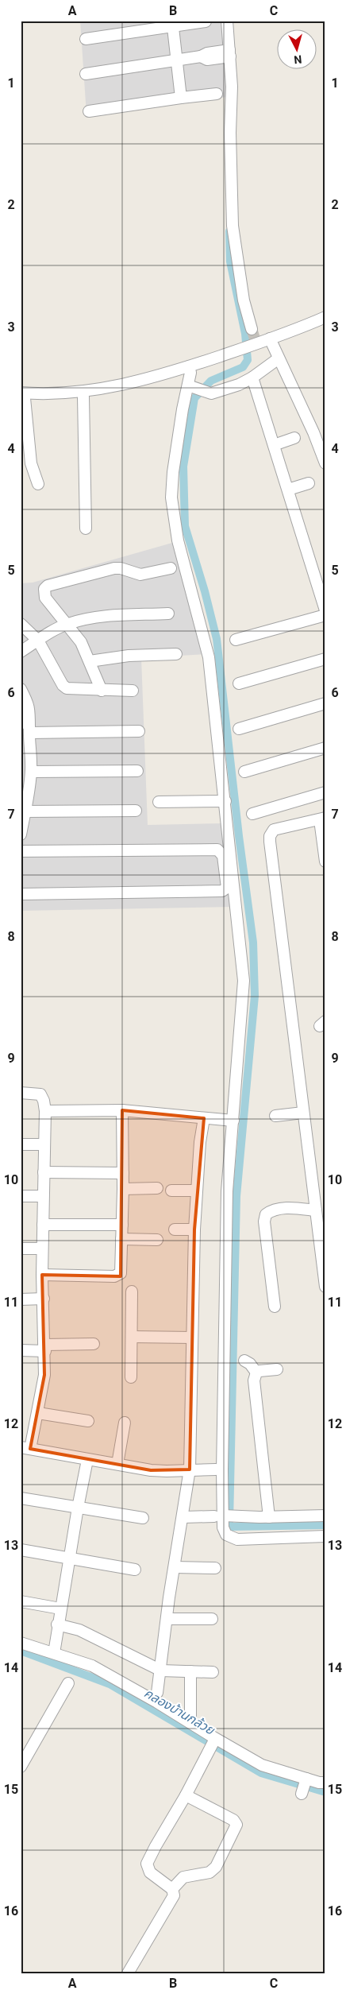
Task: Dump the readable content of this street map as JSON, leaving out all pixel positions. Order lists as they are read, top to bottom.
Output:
{
  "water": ["คลองบ้านกล้วย"],
  "north": "bottom",
  "grid": {
    "columns": ["A", "B", "C"],
    "rows": [
      "1",
      "2",
      "3",
      "4",
      "5",
      "6",
      "7",
      "8",
      "9",
      "10",
      "11",
      "12",
      "13",
      "14",
      "15",
      "16"
    ]
  }
}
